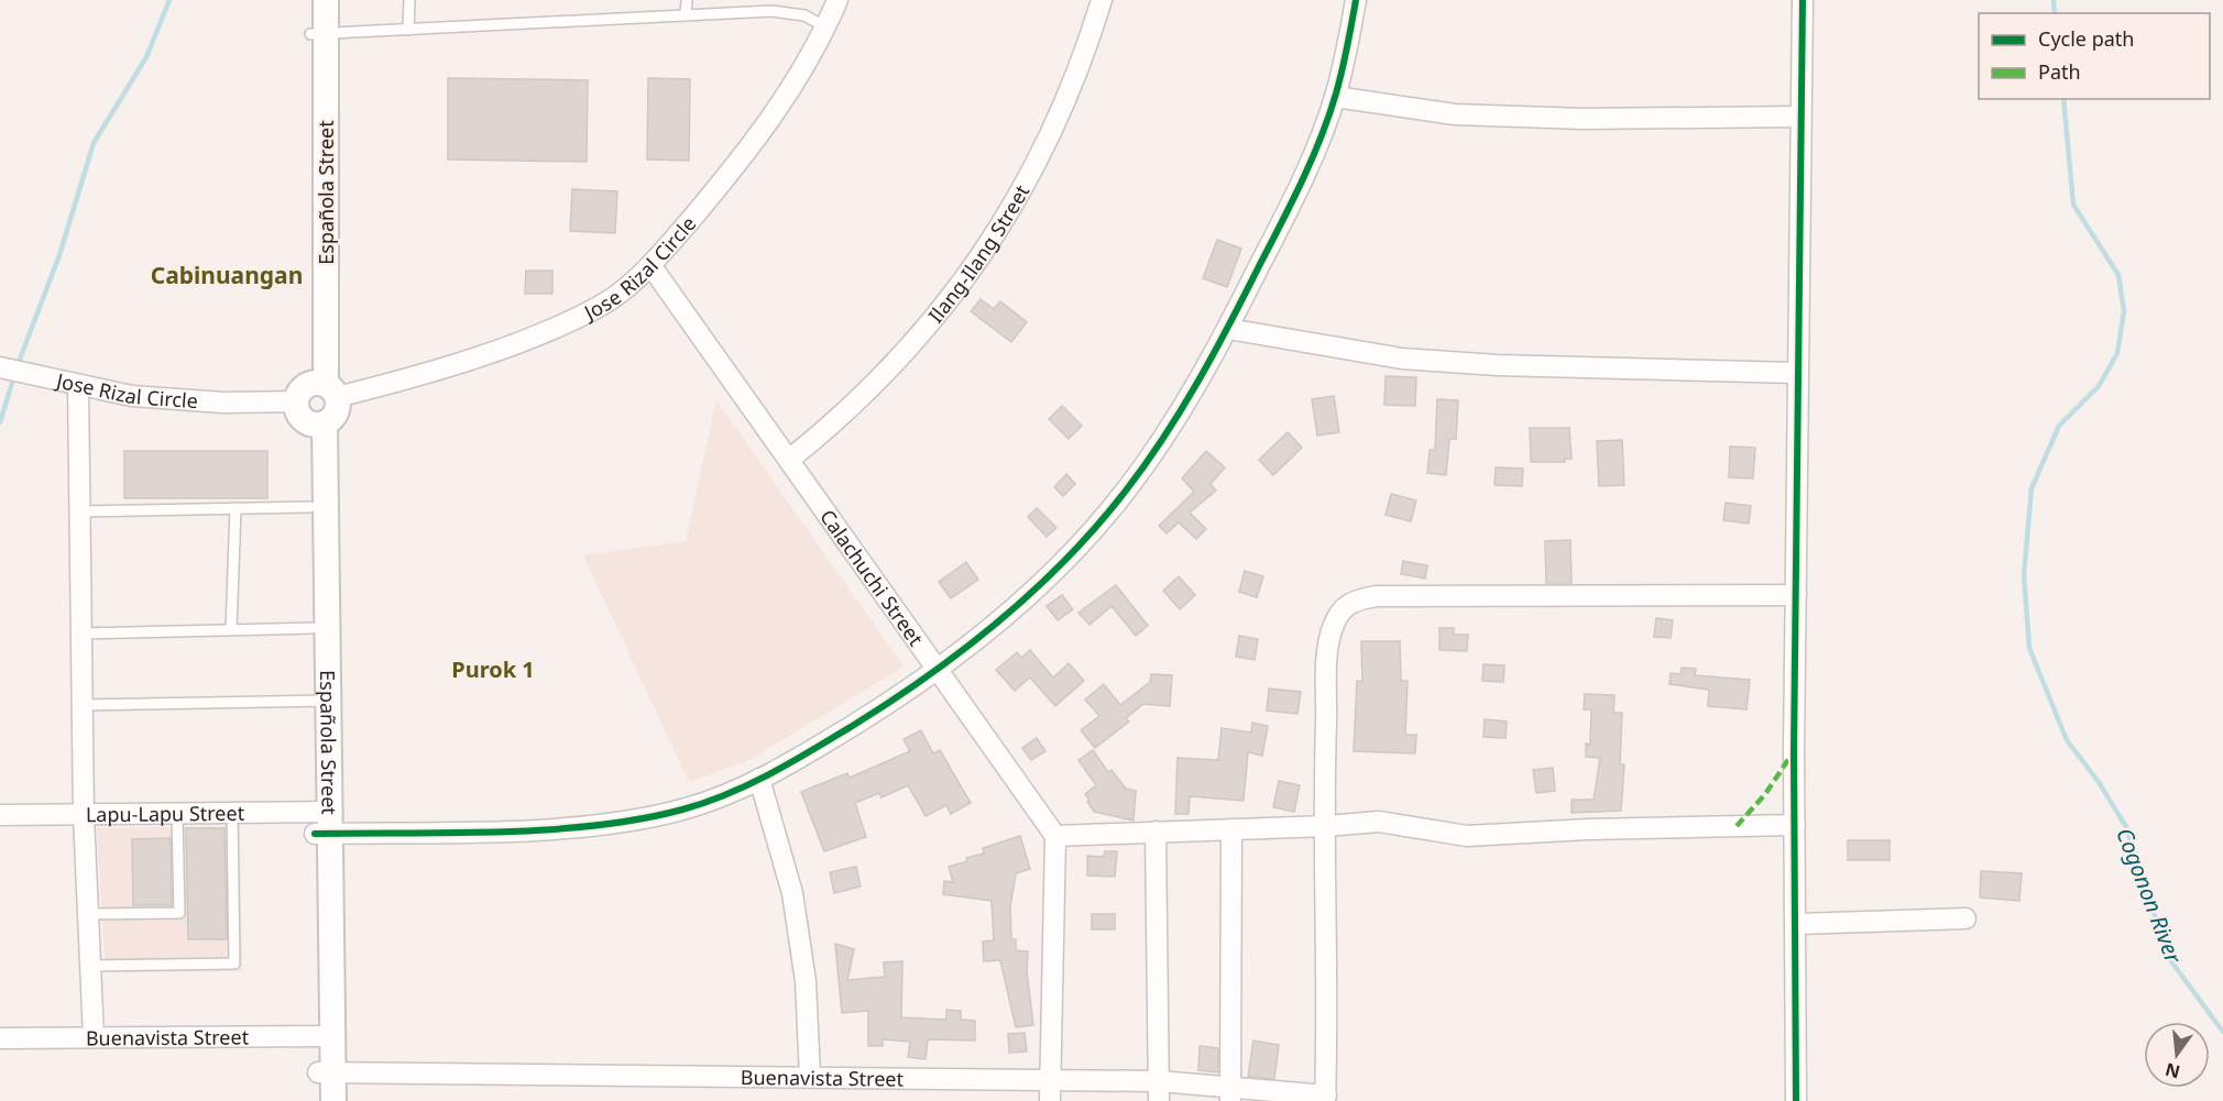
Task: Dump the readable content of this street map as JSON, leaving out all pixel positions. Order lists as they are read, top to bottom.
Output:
{
  "streets": {
    "street": [
      "Española Street",
      "Ilang-Ilang Street",
      "Jose Rizal Circle",
      "Calachuchi Street",
      "Lapu-Lapu Street",
      "Buenavista Street"
    ]
  },
  "crossings": [
    ["Española Street", "Jose Rizal Circle"],
    ["Española Street", "Lapu-Lapu Street"],
    ["Española Street", "Buenavista Street"],
    ["Ilang-Ilang Street", "Calachuchi Street"],
    ["Jose Rizal Circle", "Calachuchi Street"],
    ["Calachuchi Street", "Lapu-Lapu Street"]
  ],
  "districts": ["Cabinuangan", "Purok 1"],
  "water": ["Cogonon River"],
  "legend": ["Cycle path", "Path"],
  "north": "bottom"
}
